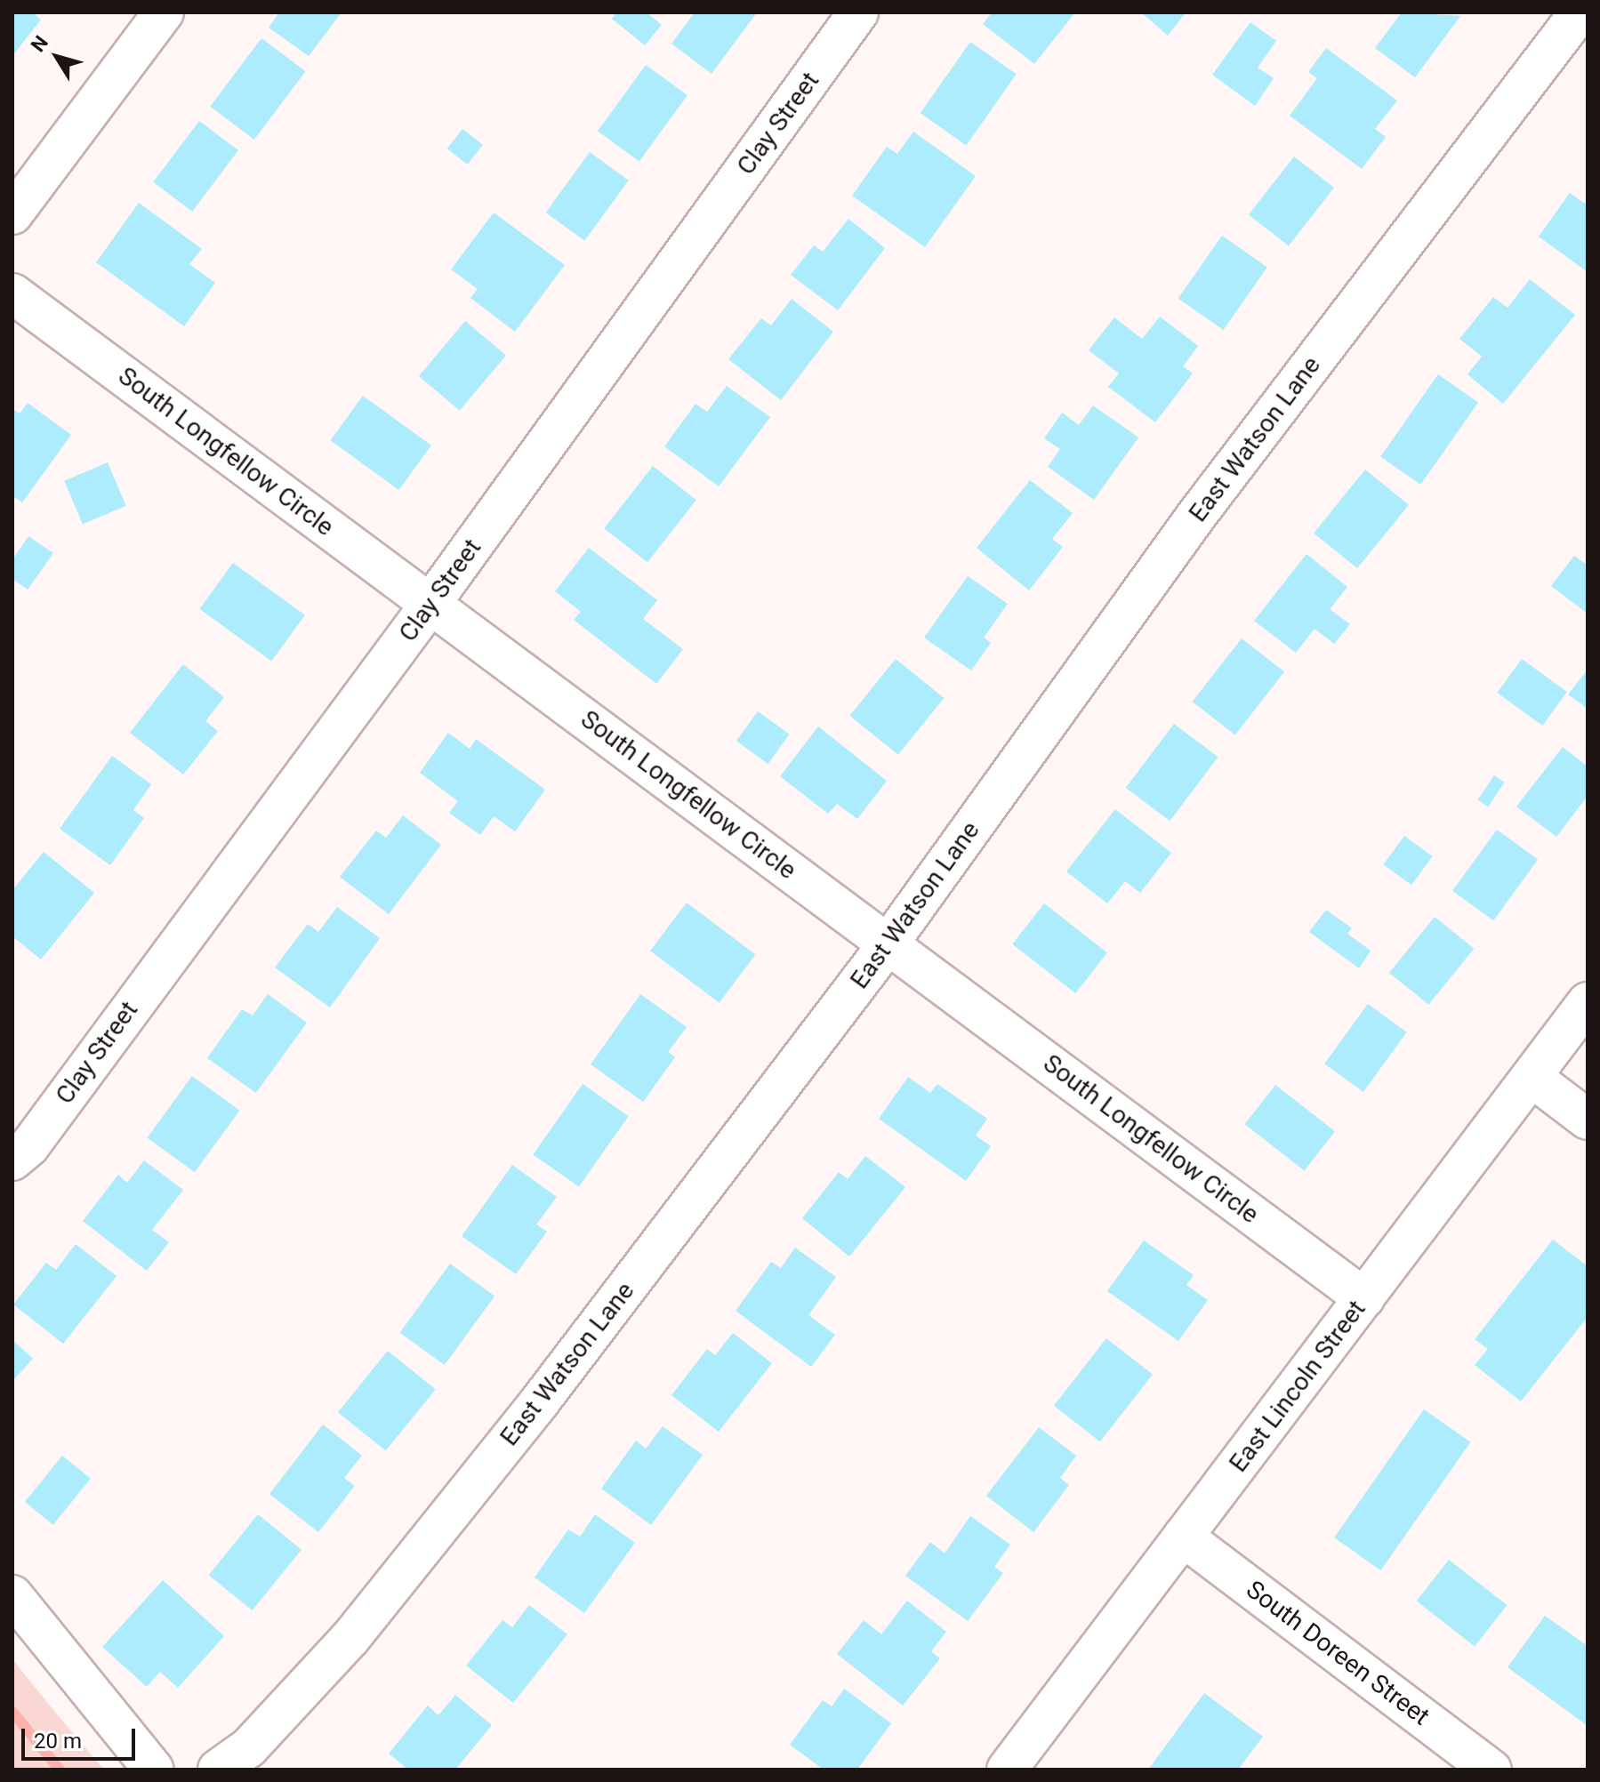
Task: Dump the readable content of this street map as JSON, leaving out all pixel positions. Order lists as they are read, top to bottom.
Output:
{
  "streets": {
    "street": [
      "Clay Street",
      "East Watson Lane",
      "South Longfellow Circle",
      "East Lincoln Street",
      "South Doreen Street"
    ]
  },
  "crossings": [
    ["Clay Street", "South Longfellow Circle"],
    ["East Watson Lane", "South Longfellow Circle"],
    ["South Longfellow Circle", "East Lincoln Street"],
    ["East Lincoln Street", "South Doreen Street"]
  ],
  "scale_bar": "20 m",
  "north": "top left"
}
